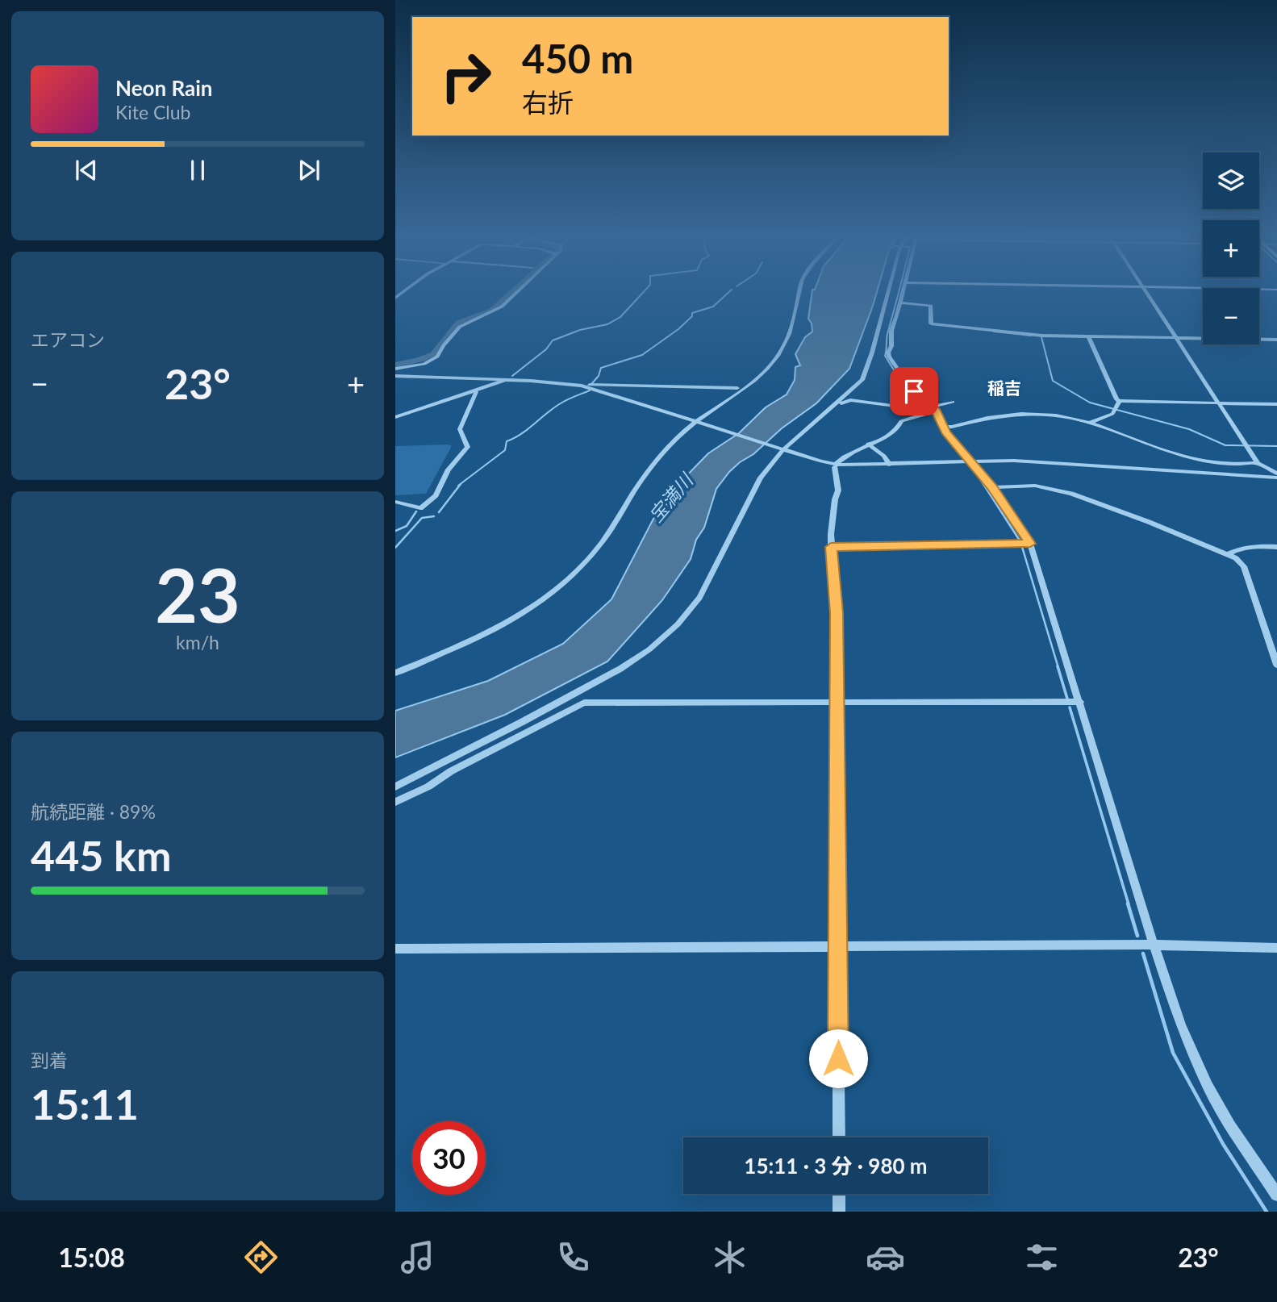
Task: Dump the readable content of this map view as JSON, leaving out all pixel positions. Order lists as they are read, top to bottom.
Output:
{
  "districts": ["稲吉"],
  "water": ["宝満川"],
  "page": {
    "turn": ["450 m", "右折"],
    "song": ["Neon Rain", "Kite Club"],
    "map_buttons": ["+", "−"],
    "tile": [
      "エアコン",
      ["23", "km/h"],
      ["航続距離 · 89%", "445 km"],
      ["到着", "15:11"]
    ],
    "heat": ["−", "23°", "+"],
    "limit": "30",
    "trip": "15:11 · 3 分 · 980 m",
    "tabs": ["15:08", "23°"]
  }
}
